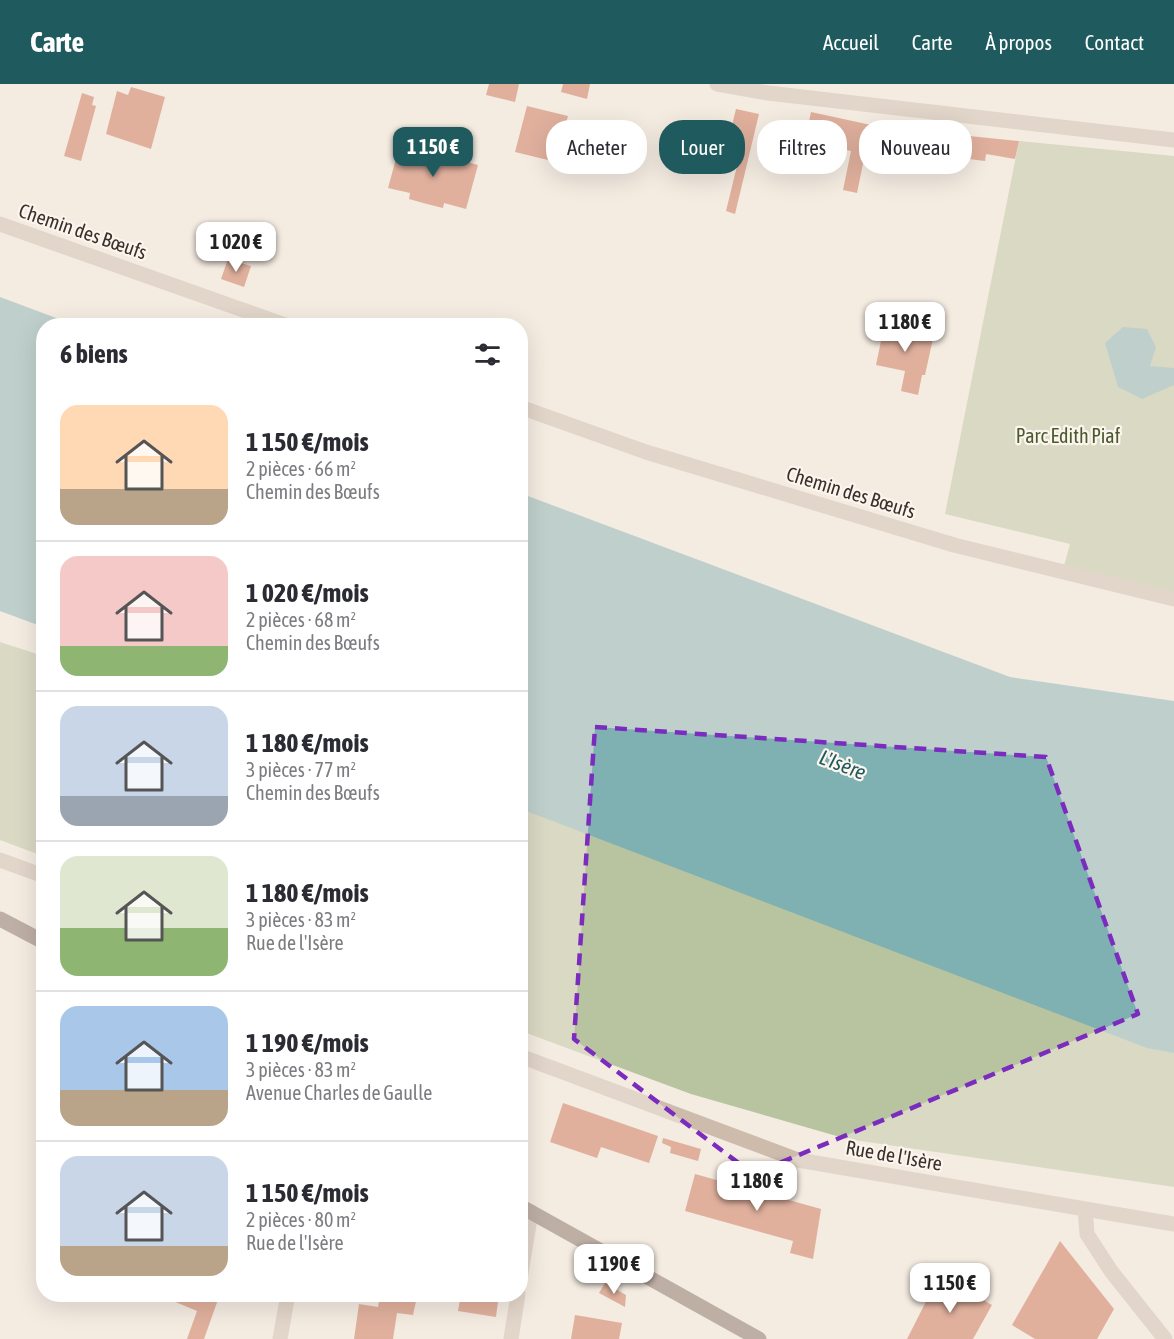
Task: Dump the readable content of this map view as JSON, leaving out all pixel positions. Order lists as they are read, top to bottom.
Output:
{
  "streets": {
    "street": ["Chemin des Bœufs", "Rue de l'Isère"]
  },
  "water": ["L'Isère"],
  "parks": ["Parc Edith Piaf"],
  "page": {
    "header": "Carte",
    "nav": [
      "Accueil",
      "Carte",
      "À propos",
      "Contact"
    ],
    "chip": [
      "Acheter",
      "Louer",
      "Filtres",
      "Nouveau"
    ],
    "price": [
      "1 150 €",
      "1 020 €",
      "1 180 €",
      "1 180 €",
      "1 190 €",
      "1 150 €"
    ],
    "heading": "6 biens",
    "list": [
      {
        "name": "1 150 €/mois",
        "note": "2 pièces · 66 m² · Chemin des Bœufs"
      },
      {
        "name": "1 020 €/mois",
        "note": "2 pièces · 68 m² · Chemin des Bœufs"
      },
      {
        "name": "1 180 €/mois",
        "note": "3 pièces · 77 m² · Chemin des Bœufs"
      },
      {
        "name": "1 180 €/mois",
        "note": "3 pièces · 83 m² · Rue de l'Isère"
      },
      {
        "name": "1 190 €/mois",
        "note": "3 pièces · 83 m² · Avenue Charles de Gaulle"
      },
      {
        "name": "1 150 €/mois",
        "note": "2 pièces · 80 m² · Rue de l'Isère"
      }
    ]
  }
}
